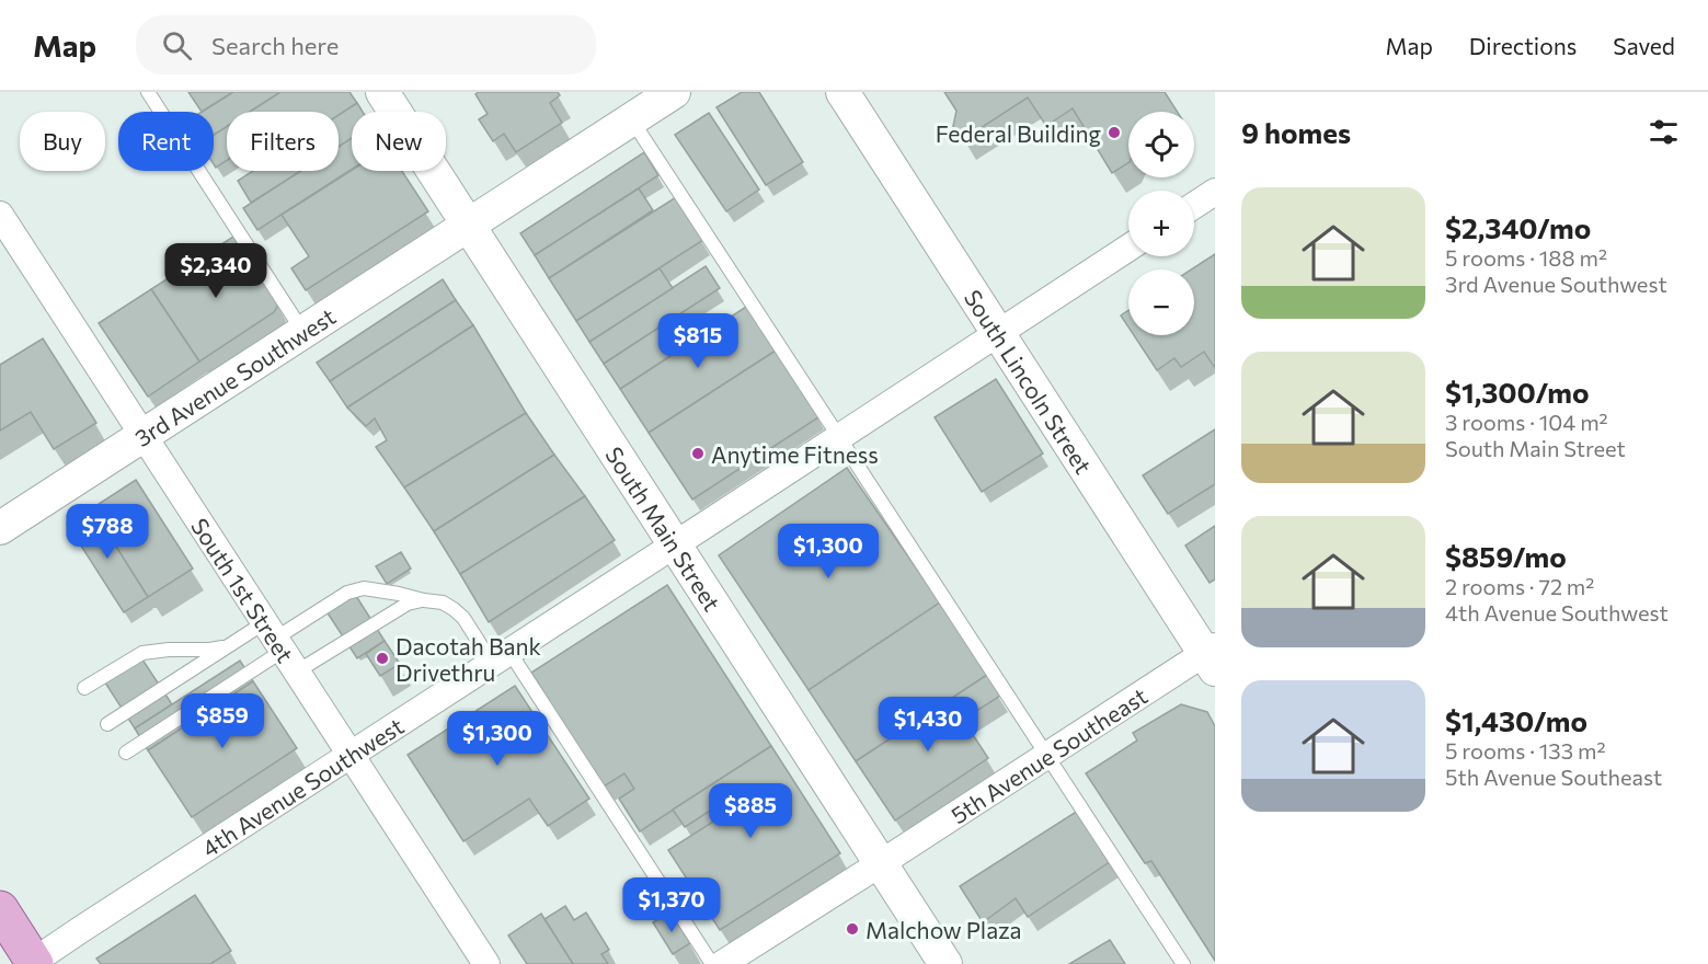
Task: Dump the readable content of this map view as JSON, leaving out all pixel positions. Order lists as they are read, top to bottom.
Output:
{
  "streets": {
    "street": [
      "3rd Avenue Southwest",
      "South Lincoln Street",
      "South Main Street",
      "South 1st Street",
      "5th Avenue Southeast",
      "4th Avenue Southwest"
    ]
  },
  "crossings": [
    ["3rd Avenue Southwest", "South Main Street"],
    ["3rd Avenue Southwest", "South 1st Street"],
    ["South Lincoln Street", "5th Avenue Southeast"],
    ["South Lincoln Street", "4th Avenue Southwest"],
    ["South Main Street", "5th Avenue Southeast"],
    ["South Main Street", "4th Avenue Southwest"],
    ["South 1st Street", "4th Avenue Southwest"]
  ],
  "places": [
    "Federal Building",
    "Anytime Fitness",
    "Dacotah Bank Drivethru",
    "Malchow Plaza"
  ],
  "page": {
    "header": "Map",
    "search": "Search here",
    "nav": ["Map", "Directions", "Saved"],
    "heading": "9 homes",
    "map_buttons": ["+", "−"],
    "chip": [
      "Buy",
      "Rent",
      "Filters",
      "New"
    ],
    "list": [
      {
        "name": "$2,340/mo",
        "note": "5 rooms · 188 m² · 3rd Avenue Southwest"
      },
      {
        "name": "$1,300/mo",
        "note": "3 rooms · 104 m² · South Main Street"
      },
      {
        "name": "$859/mo",
        "note": "2 rooms · 72 m² · 4th Avenue Southwest"
      },
      {
        "name": "$1,430/mo",
        "note": "5 rooms · 133 m² · 5th Avenue Southeast"
      }
    ],
    "price": [
      "$2,340",
      "$815",
      "$788",
      "$1,300",
      "$859",
      "$1,430",
      "$1,300",
      "$885",
      "$1,370"
    ]
  }
}
